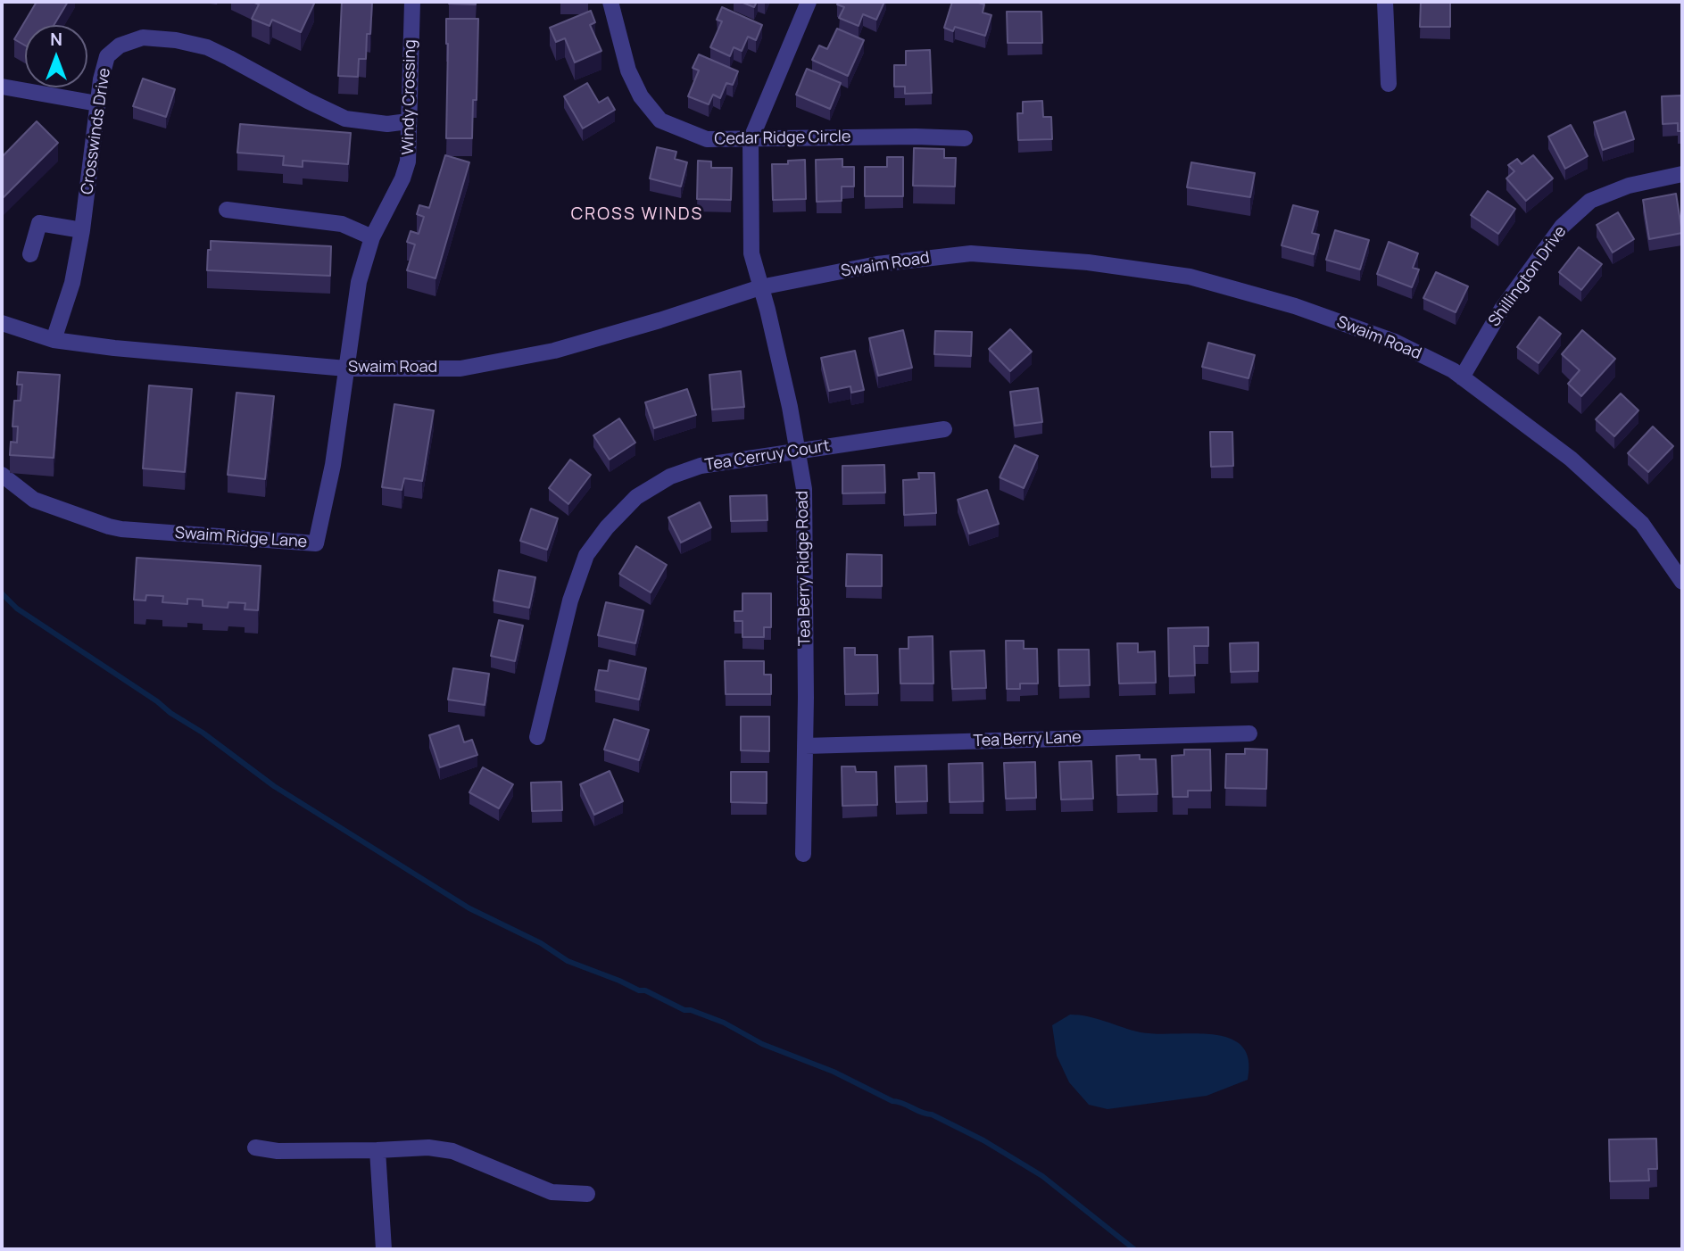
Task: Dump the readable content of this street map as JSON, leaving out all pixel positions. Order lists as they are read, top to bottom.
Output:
{
  "streets": {
    "street": [
      "Windy Crossing",
      "Crosswinds Drive",
      "Cedar Ridge Circle",
      "Swaim Road",
      "Shillington Drive",
      "Tea Cerruy Court",
      "Swaim Ridge Lane",
      "Tea Berry Ridge Road",
      "Tea Berry Lane"
    ]
  },
  "crossings": [
    ["Windy Crossing", "Crosswinds Drive"],
    ["Windy Crossing", "Swaim Road"],
    ["Windy Crossing", "Swaim Ridge Lane"],
    ["Crosswinds Drive", "Swaim Road"],
    ["Cedar Ridge Circle", "Tea Berry Ridge Road"],
    ["Swaim Road", "Shillington Drive"],
    ["Swaim Road", "Swaim Ridge Lane"],
    ["Swaim Road", "Tea Berry Ridge Road"],
    ["Tea Cerruy Court", "Tea Berry Ridge Road"],
    ["Tea Berry Ridge Road", "Tea Berry Lane"]
  ],
  "districts": ["CROSS WINDS"],
  "north": "top"
}
